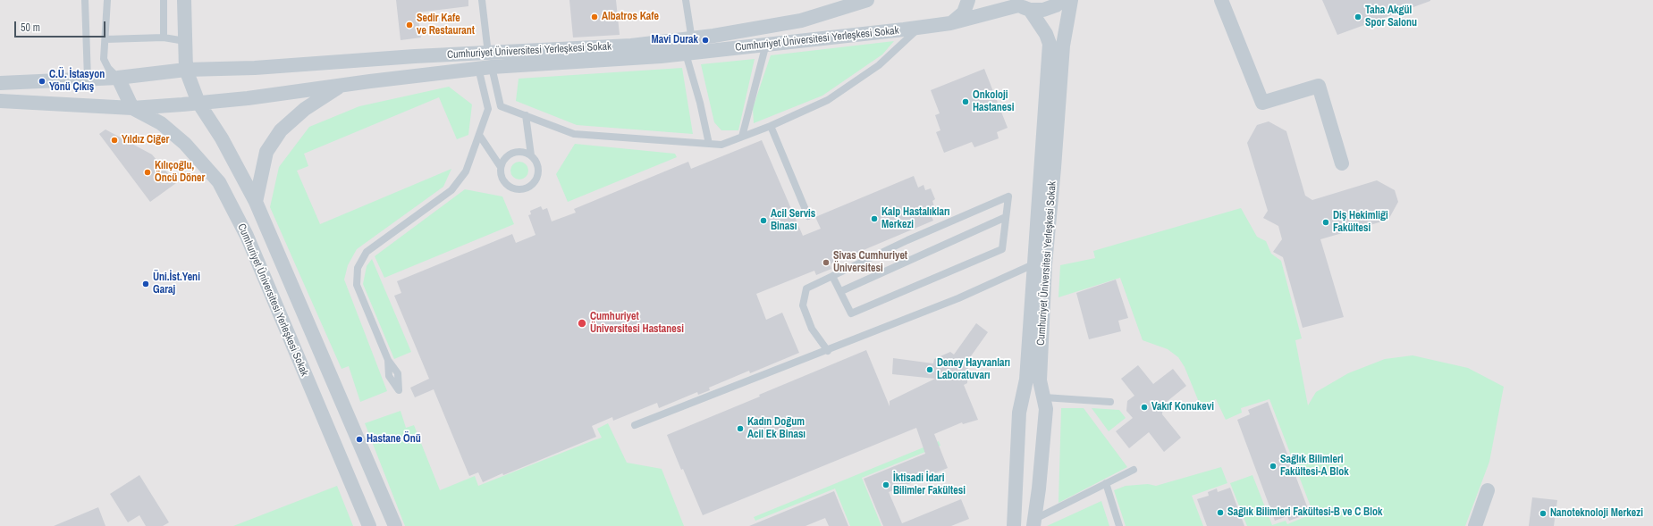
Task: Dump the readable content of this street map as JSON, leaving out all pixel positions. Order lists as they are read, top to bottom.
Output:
{
  "streets": {
    "street": ["Cumhuriyet Üniversitesi Yerleşkesi Sokak"]
  },
  "places": [
    "Albatros Kafe",
    "Taha Akgül Spor Salonu",
    "Sedir Kafe ve Restaurant",
    "Mavi Durak",
    "C.Ü. İstasyon Yönü Çıkış",
    "Onkoloji Hastanesi",
    "Yıldız Ciğer",
    "Kılıçoğlu, Öncü Döner",
    "Kalp Hastalıkları Merkezi",
    "Acil Servis Binası",
    "Diş Hekimliği Fakültesi",
    "Sivas Cumhuriyet Üniversitesi",
    "Üni.İst.Yeni Garaj",
    "Cumhuriyet Üniversitesi Hastanesi",
    "Deney Hayvanları Laboratuvarı",
    "Vakıf Konukevi",
    "Kadın Doğum Acil Ek Binası",
    "Hastane Önü",
    "Sağlık Bilimleri Fakültesi-A Blok",
    "İktisadi İdari Bilimler Fakültesi",
    "Sağlık Bilimleri Fakültesi-B ve C Blok",
    "Nanoteknoloji Merkezi"
  ],
  "scale_bar": "50 m"
}
